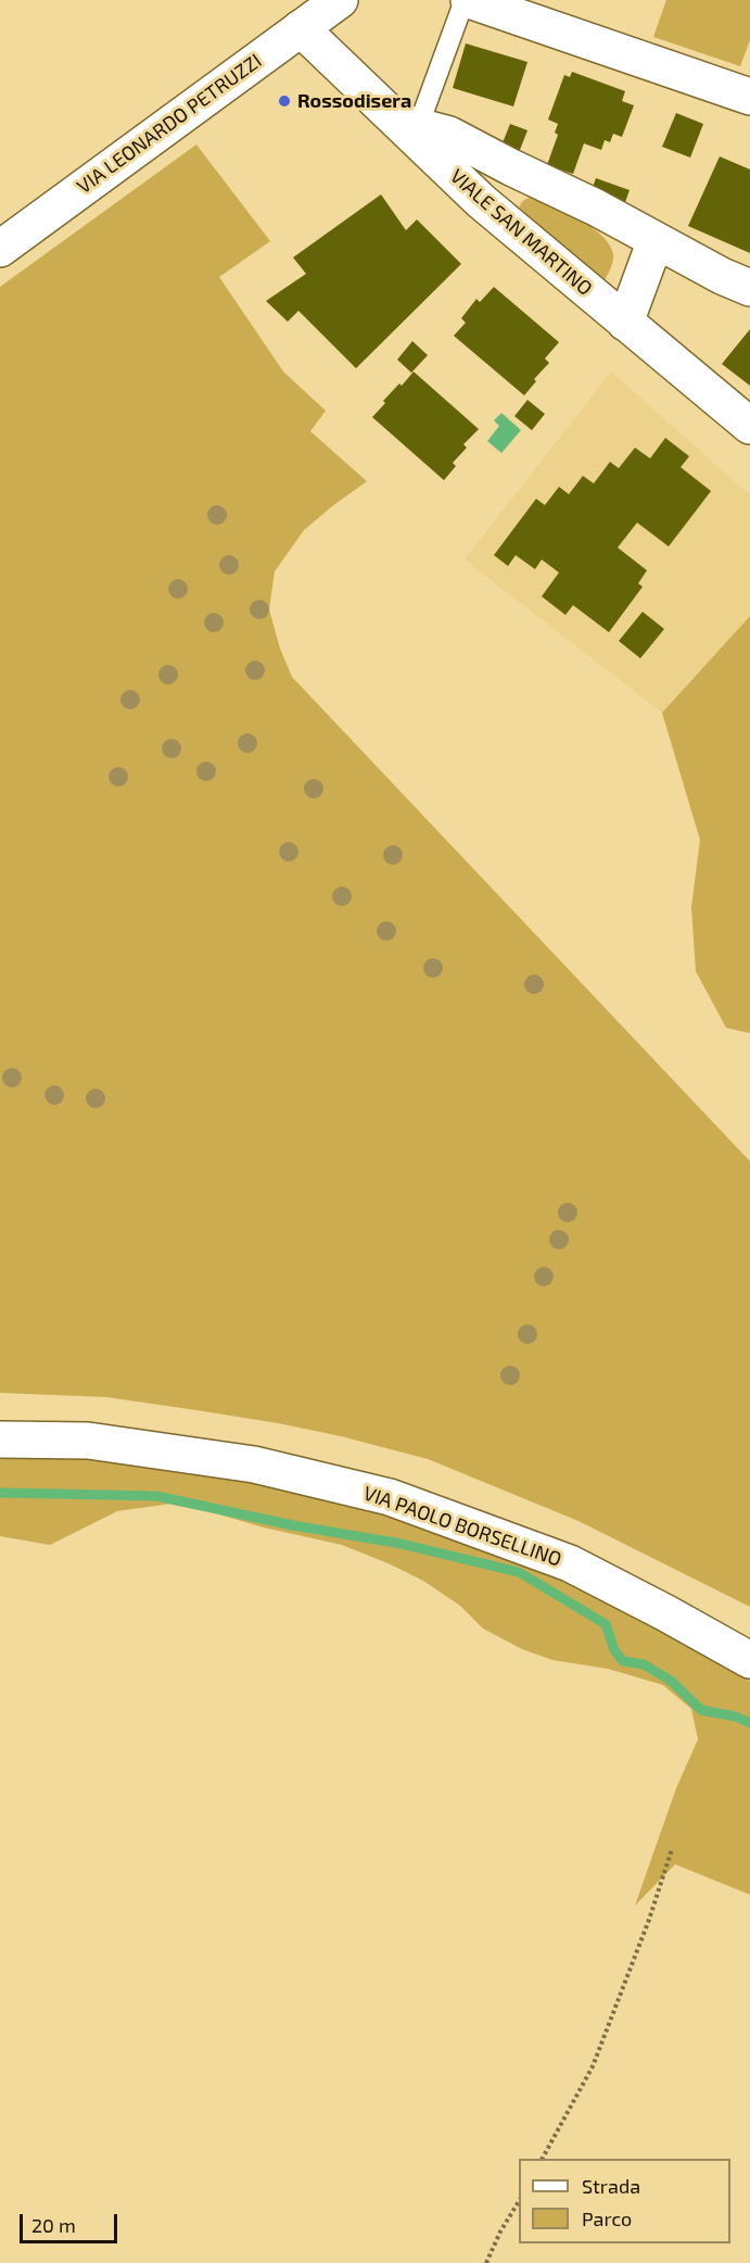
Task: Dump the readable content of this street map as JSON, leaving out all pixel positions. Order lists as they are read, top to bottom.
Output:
{
  "streets": {
    "street": ["VIA LEONARDO PETRUZZI", "VIALE SAN MARTINO", "VIA PAOLO BORSELLINO"]
  },
  "crossings": [
    ["VIA LEONARDO PETRUZZI", "VIALE SAN MARTINO"]
  ],
  "places": ["Rossodisera"],
  "legend": ["Strada", "Parco"],
  "scale_bar": "20 m"
}
